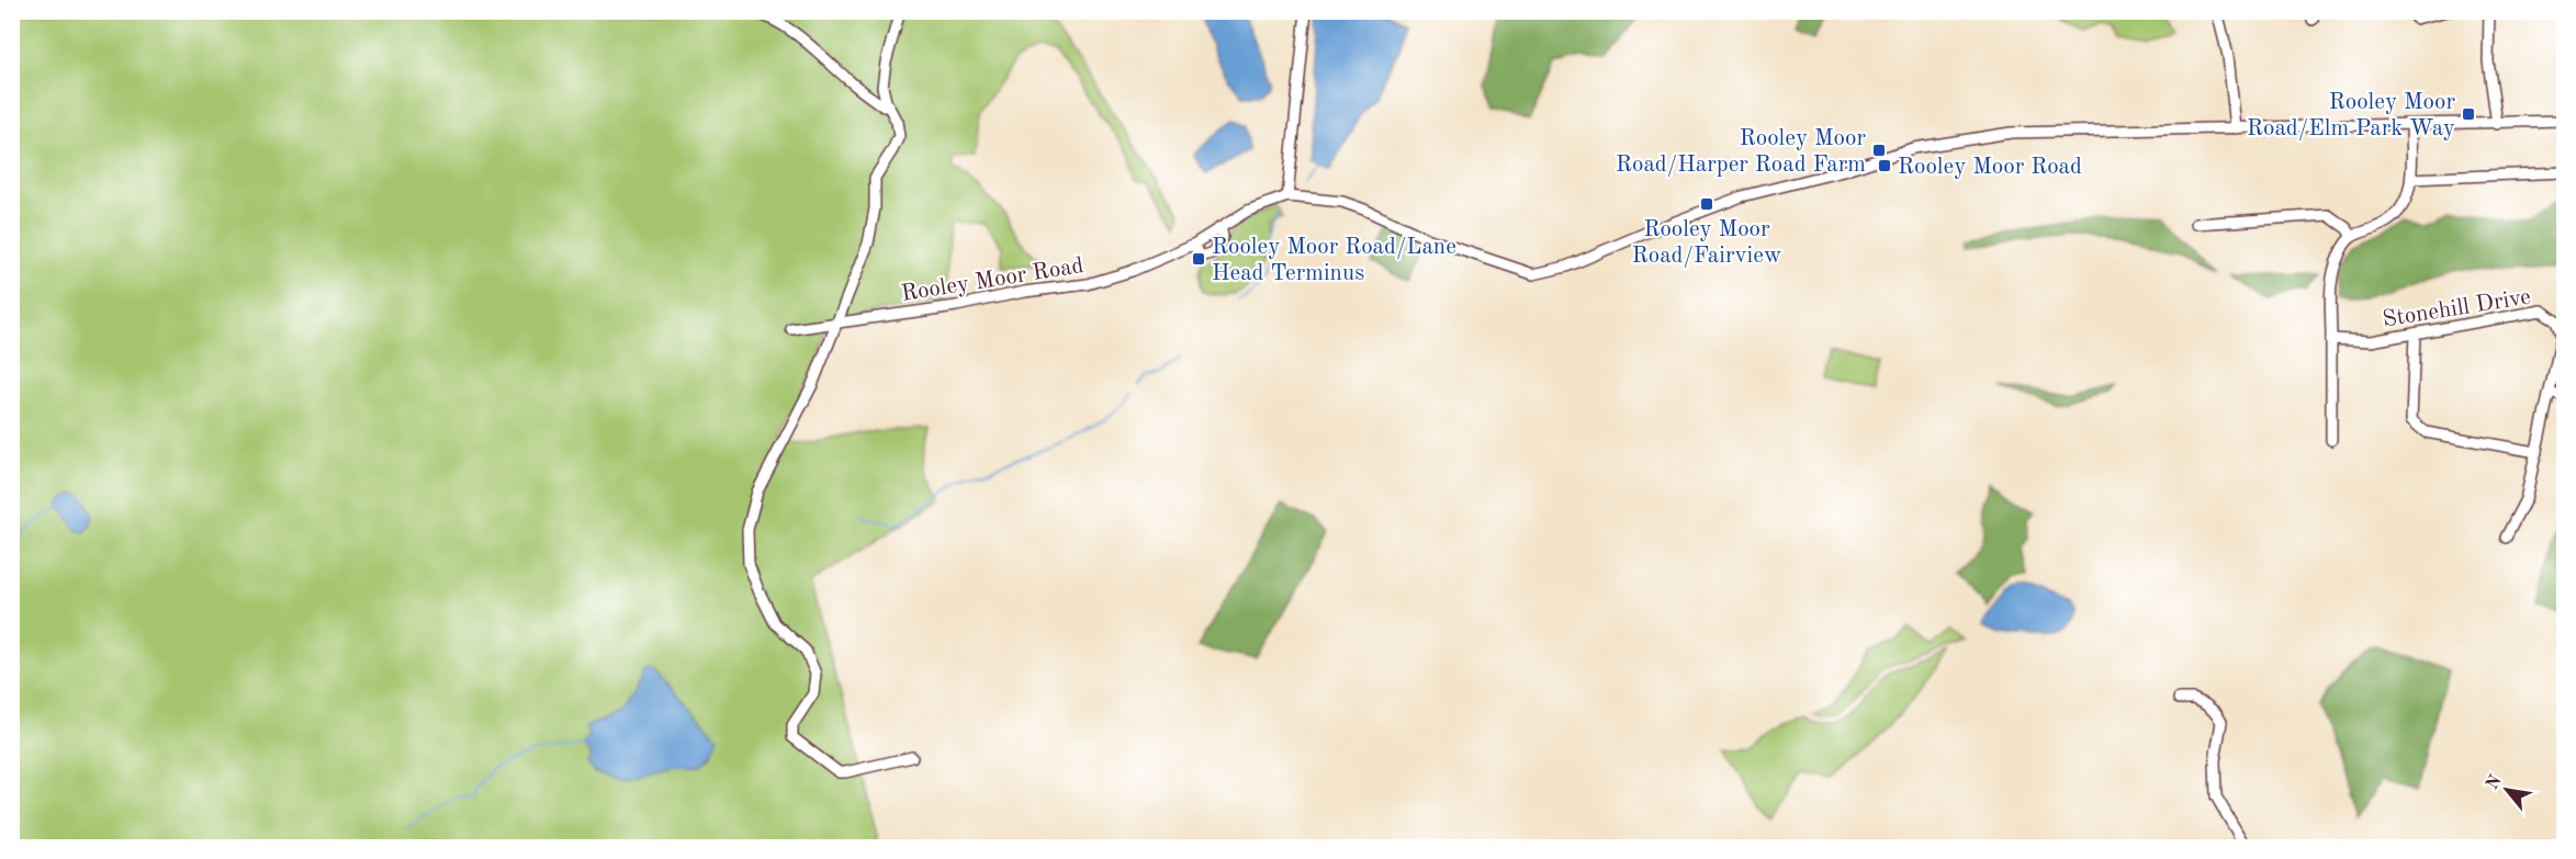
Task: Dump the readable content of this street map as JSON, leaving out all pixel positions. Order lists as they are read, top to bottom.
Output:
{
  "streets": {
    "street": ["Rooley Moor Road", "Stonehill Drive"]
  },
  "places": {
    "transit": [
      "Rooley Moor Road/Elm Park Way",
      "Rooley Moor Road/Harper Road Farm",
      "Rooley Moor Road",
      "Rooley Moor Road/Fairview",
      "Rooley Moor Road/Lane Head Terminus"
    ]
  },
  "north": "top left"
}
